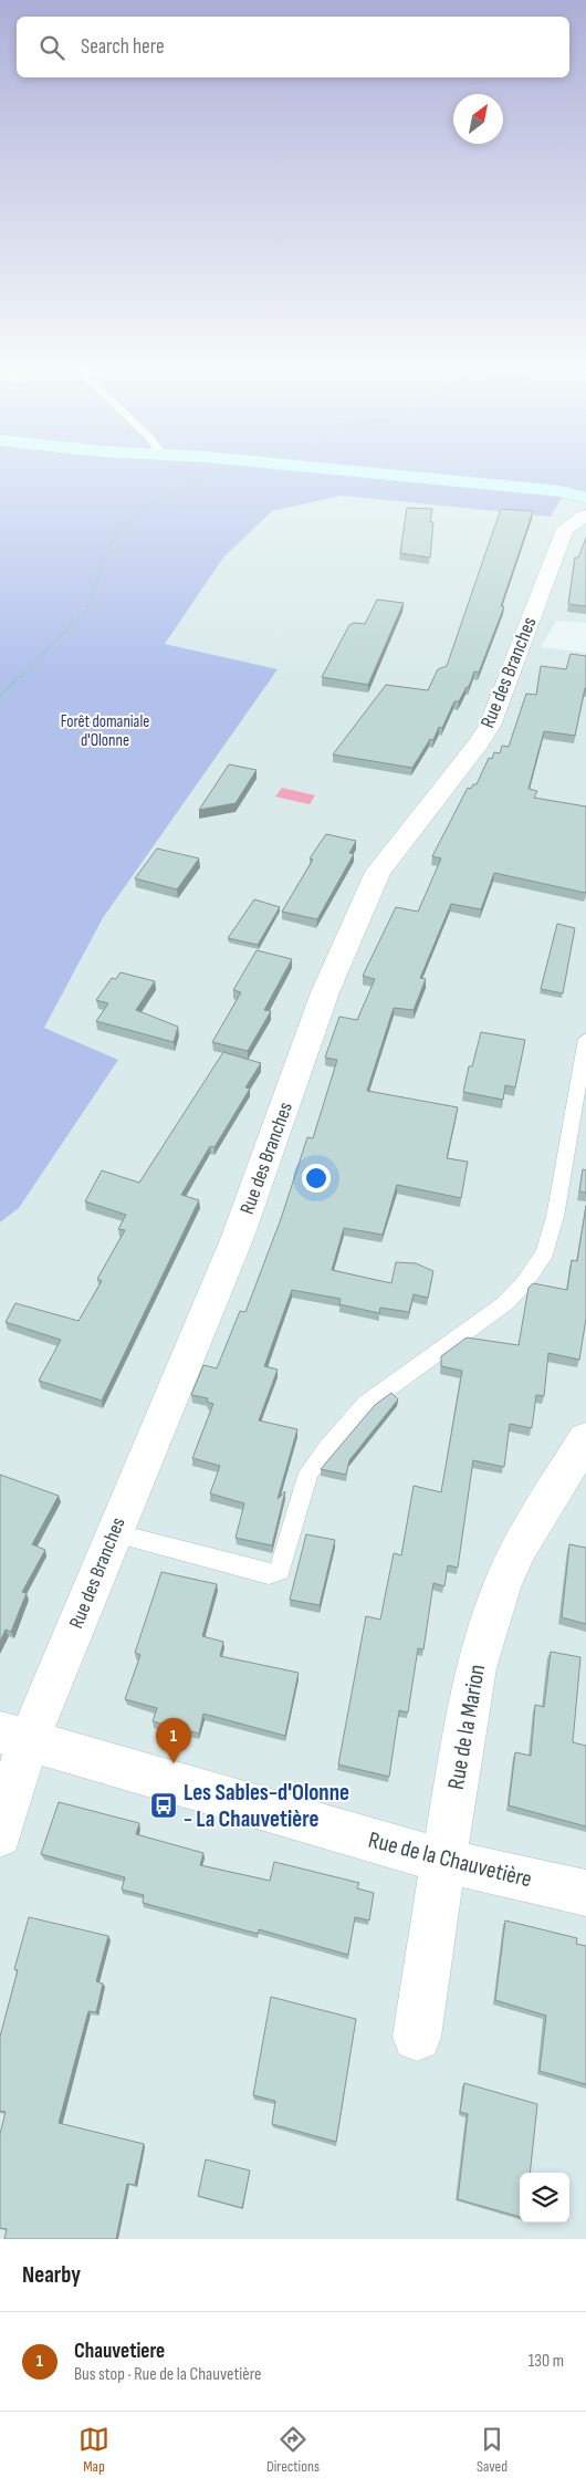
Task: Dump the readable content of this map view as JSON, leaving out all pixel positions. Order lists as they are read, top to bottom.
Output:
{
  "streets": {
    "street": ["Rue des Branches", "Rue de la Marion", "Rue de la Chauvetière"]
  },
  "crossings": [
    ["Rue des Branches", "Rue de la Chauvetière"],
    ["Rue de la Marion", "Rue de la Chauvetière"]
  ],
  "parks": ["Forêt domaniale d'Olonne"],
  "places": {
    "bus stop": ["Les Sables-d'Olonne - La Chauvetière"]
  },
  "north": "top right",
  "page": {
    "search": "Search here",
    "pins": "1",
    "heading": "Nearby",
    "list": [
      {
        "mark": "1",
        "name": "Chauvetiere",
        "note": "Bus stop · Rue de la Chauvetière",
        "value": "130 m"
      }
    ],
    "nav": ["Map", "Directions", "Saved"]
  }
}
